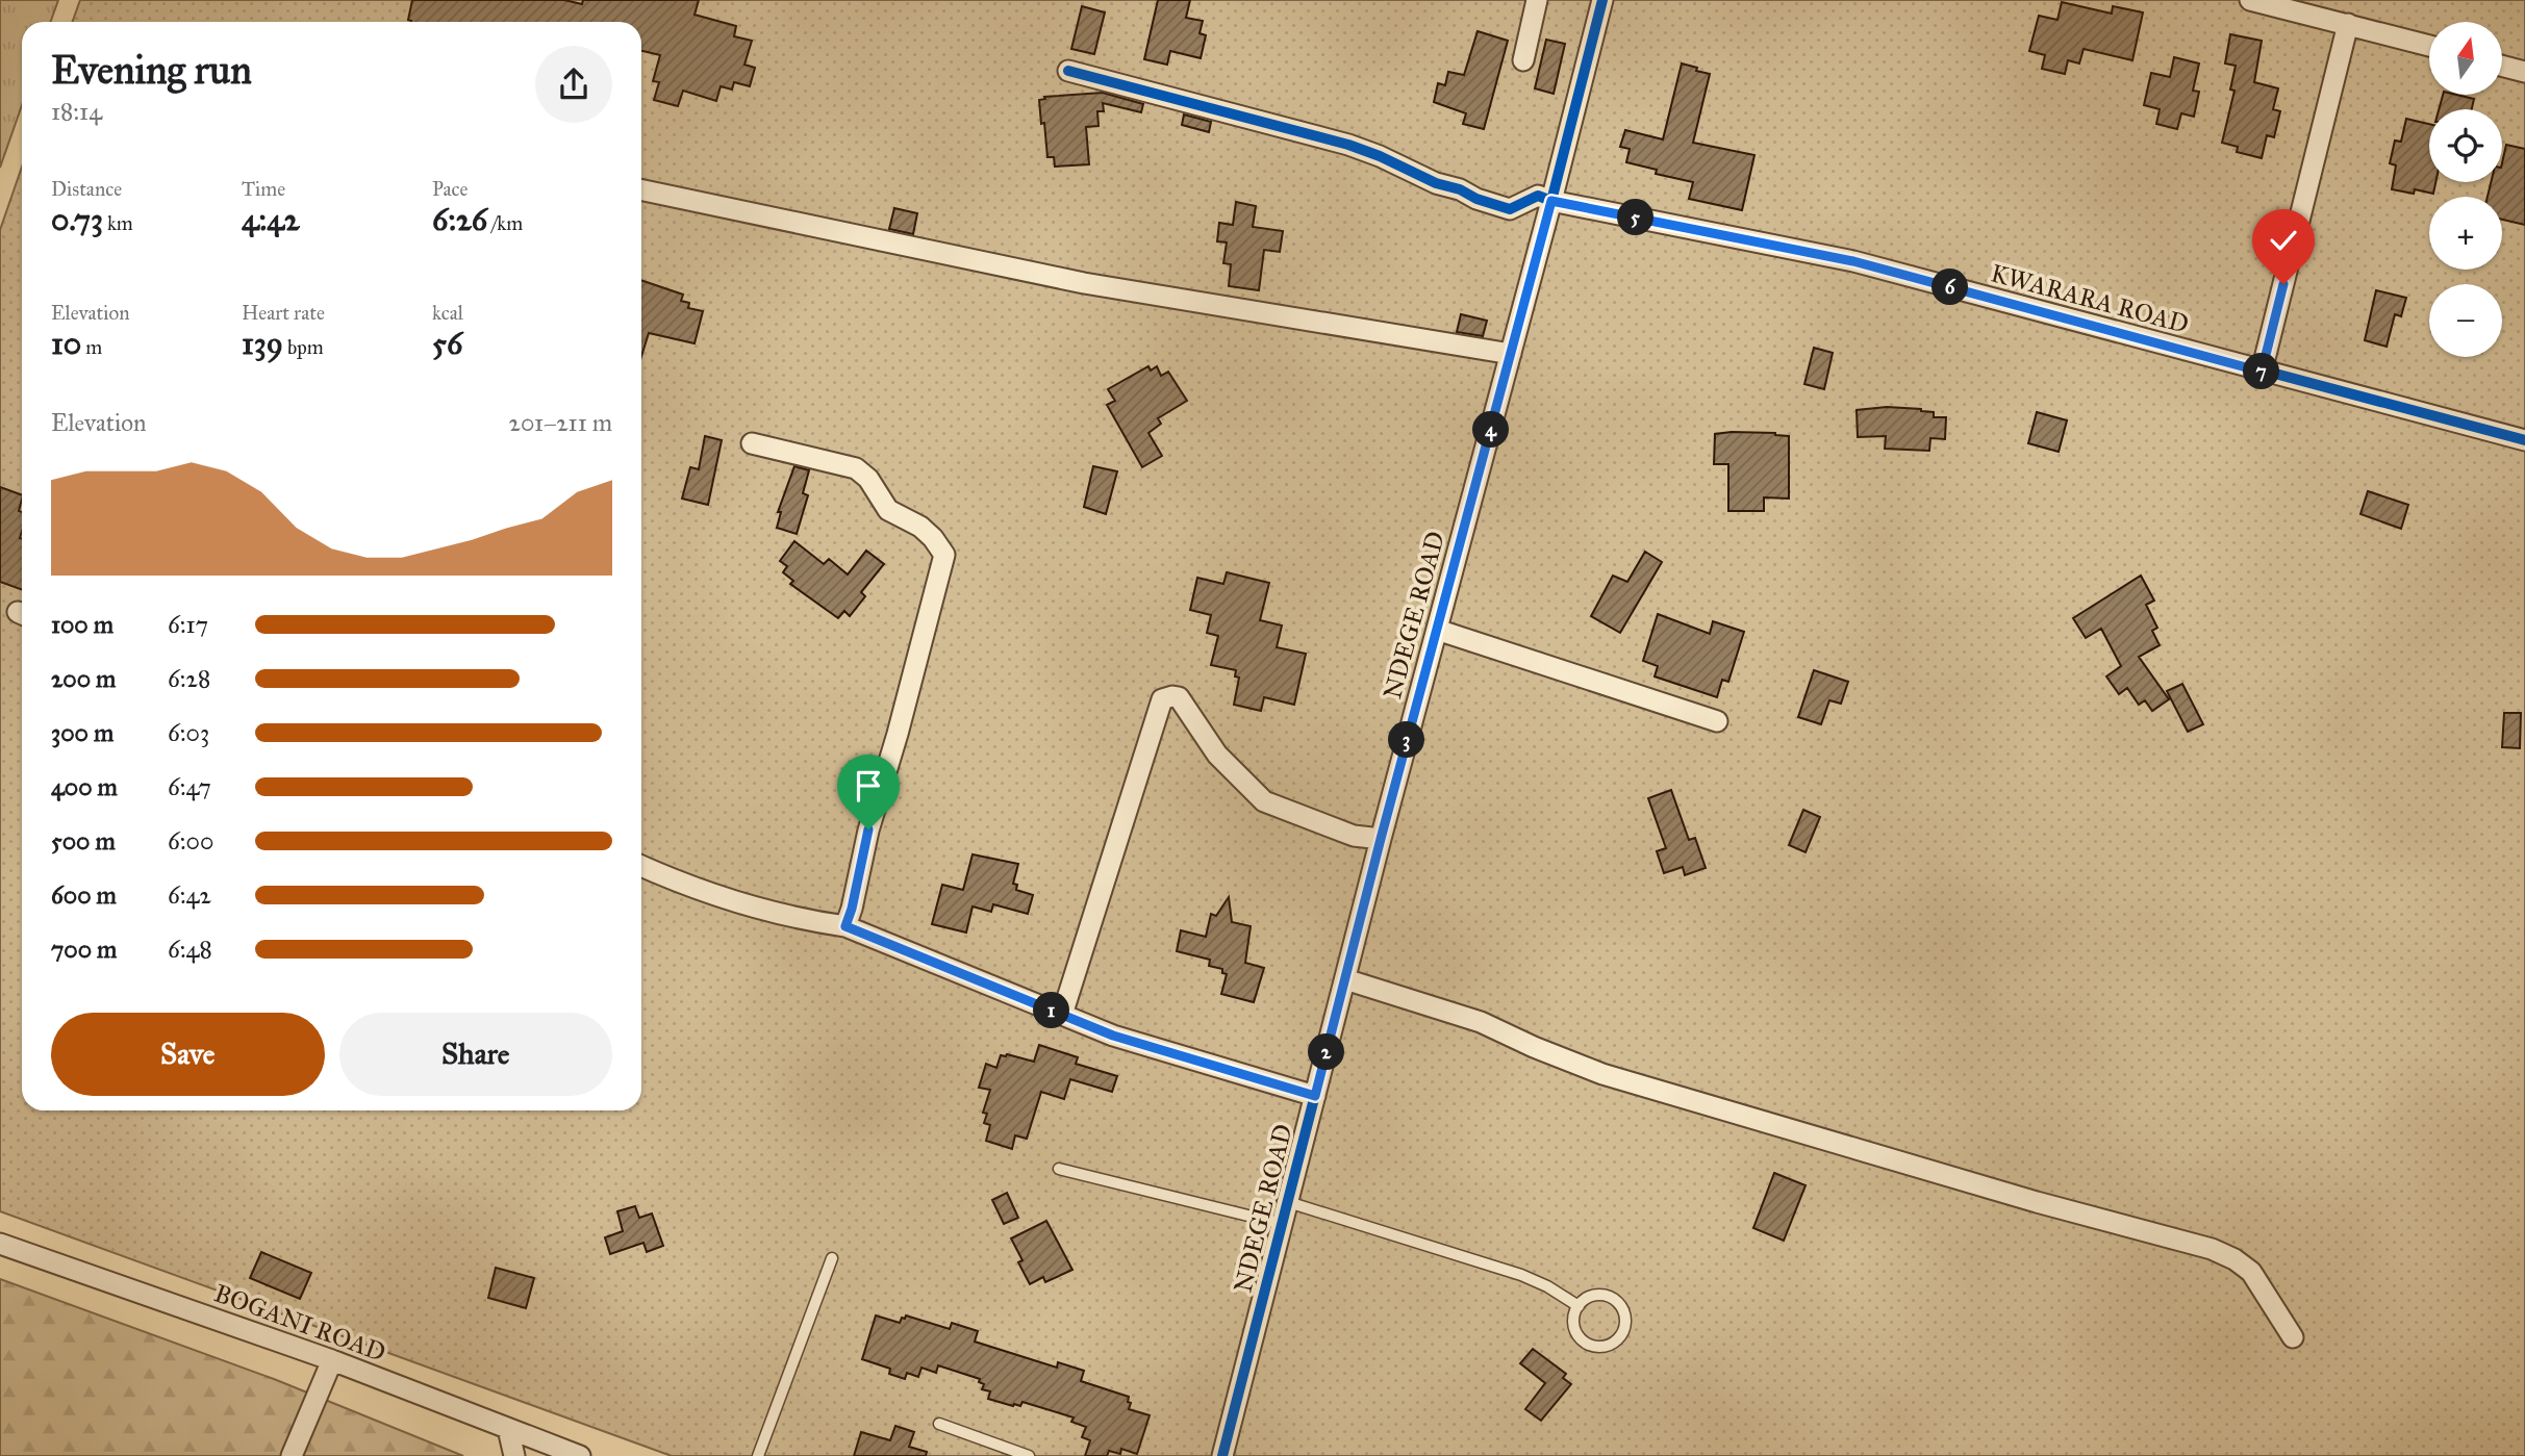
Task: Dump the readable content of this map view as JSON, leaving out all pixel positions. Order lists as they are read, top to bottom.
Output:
{
  "streets": {
    "street": ["KWARARA ROAD", "NDEGE ROAD", "BOGANI ROAD"]
  },
  "crossings": [
    ["KWARARA ROAD", "NDEGE ROAD"]
  ],
  "north": "top",
  "page": {
    "map_buttons": ["+", "−"],
    "heading": ["Evening run", "18:14"],
    "stats": [
      ["Distance", "0.73 km"],
      ["Time", "4:42"],
      ["Pace", "6:26 /km"],
      ["Elevation", "10 m"],
      ["Heart rate", "139 bpm"],
      ["kcal", "56"]
    ],
    "pins": [
      "5",
      "6",
      "7",
      "4",
      "3",
      "1",
      "2"
    ],
    "chart": ["Elevation", "201–211 m"],
    "list": [
      {
        "name": "100 m",
        "note": "6:17"
      },
      {
        "name": "200 m",
        "note": "6:28"
      },
      {
        "name": "300 m",
        "note": "6:03"
      },
      {
        "name": "400 m",
        "note": "6:47"
      },
      {
        "name": "500 m",
        "note": "6:00"
      },
      {
        "name": "600 m",
        "note": "6:42"
      },
      {
        "name": "700 m",
        "note": "6:48"
      }
    ],
    "buttons": ["Save", "Share"]
  }
}
